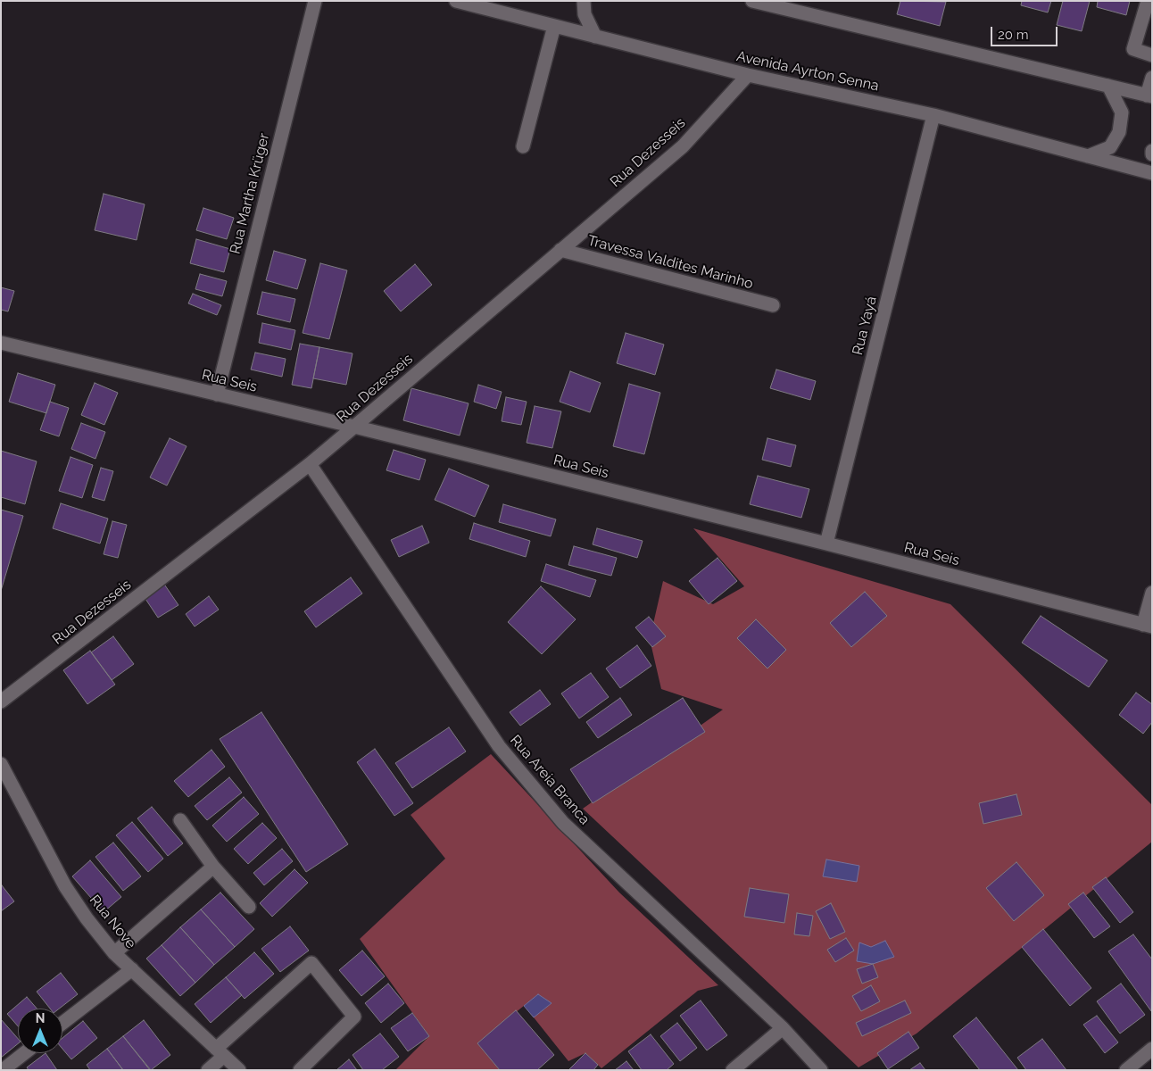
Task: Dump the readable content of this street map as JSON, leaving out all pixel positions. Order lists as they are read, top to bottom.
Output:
{
  "streets": {
    "street": [
      "Avenida Ayrton Senna",
      "Rua Dezesseis",
      "Rua Martha Krüger",
      "Travessa Valdites Marinho",
      "Rua Yayá",
      "Rua Seis",
      "Rua Areia Branca",
      "Rua Nove"
    ]
  },
  "crossings": [
    ["Avenida Ayrton Senna", "Rua Dezesseis"],
    ["Avenida Ayrton Senna", "Rua Yayá"],
    ["Rua Dezesseis", "Travessa Valdites Marinho"],
    ["Rua Dezesseis", "Rua Seis"],
    ["Rua Dezesseis", "Rua Areia Branca"],
    ["Rua Martha Krüger", "Rua Seis"],
    ["Rua Yayá", "Rua Seis"]
  ],
  "scale_bar": "20 m",
  "north": "top"
}
